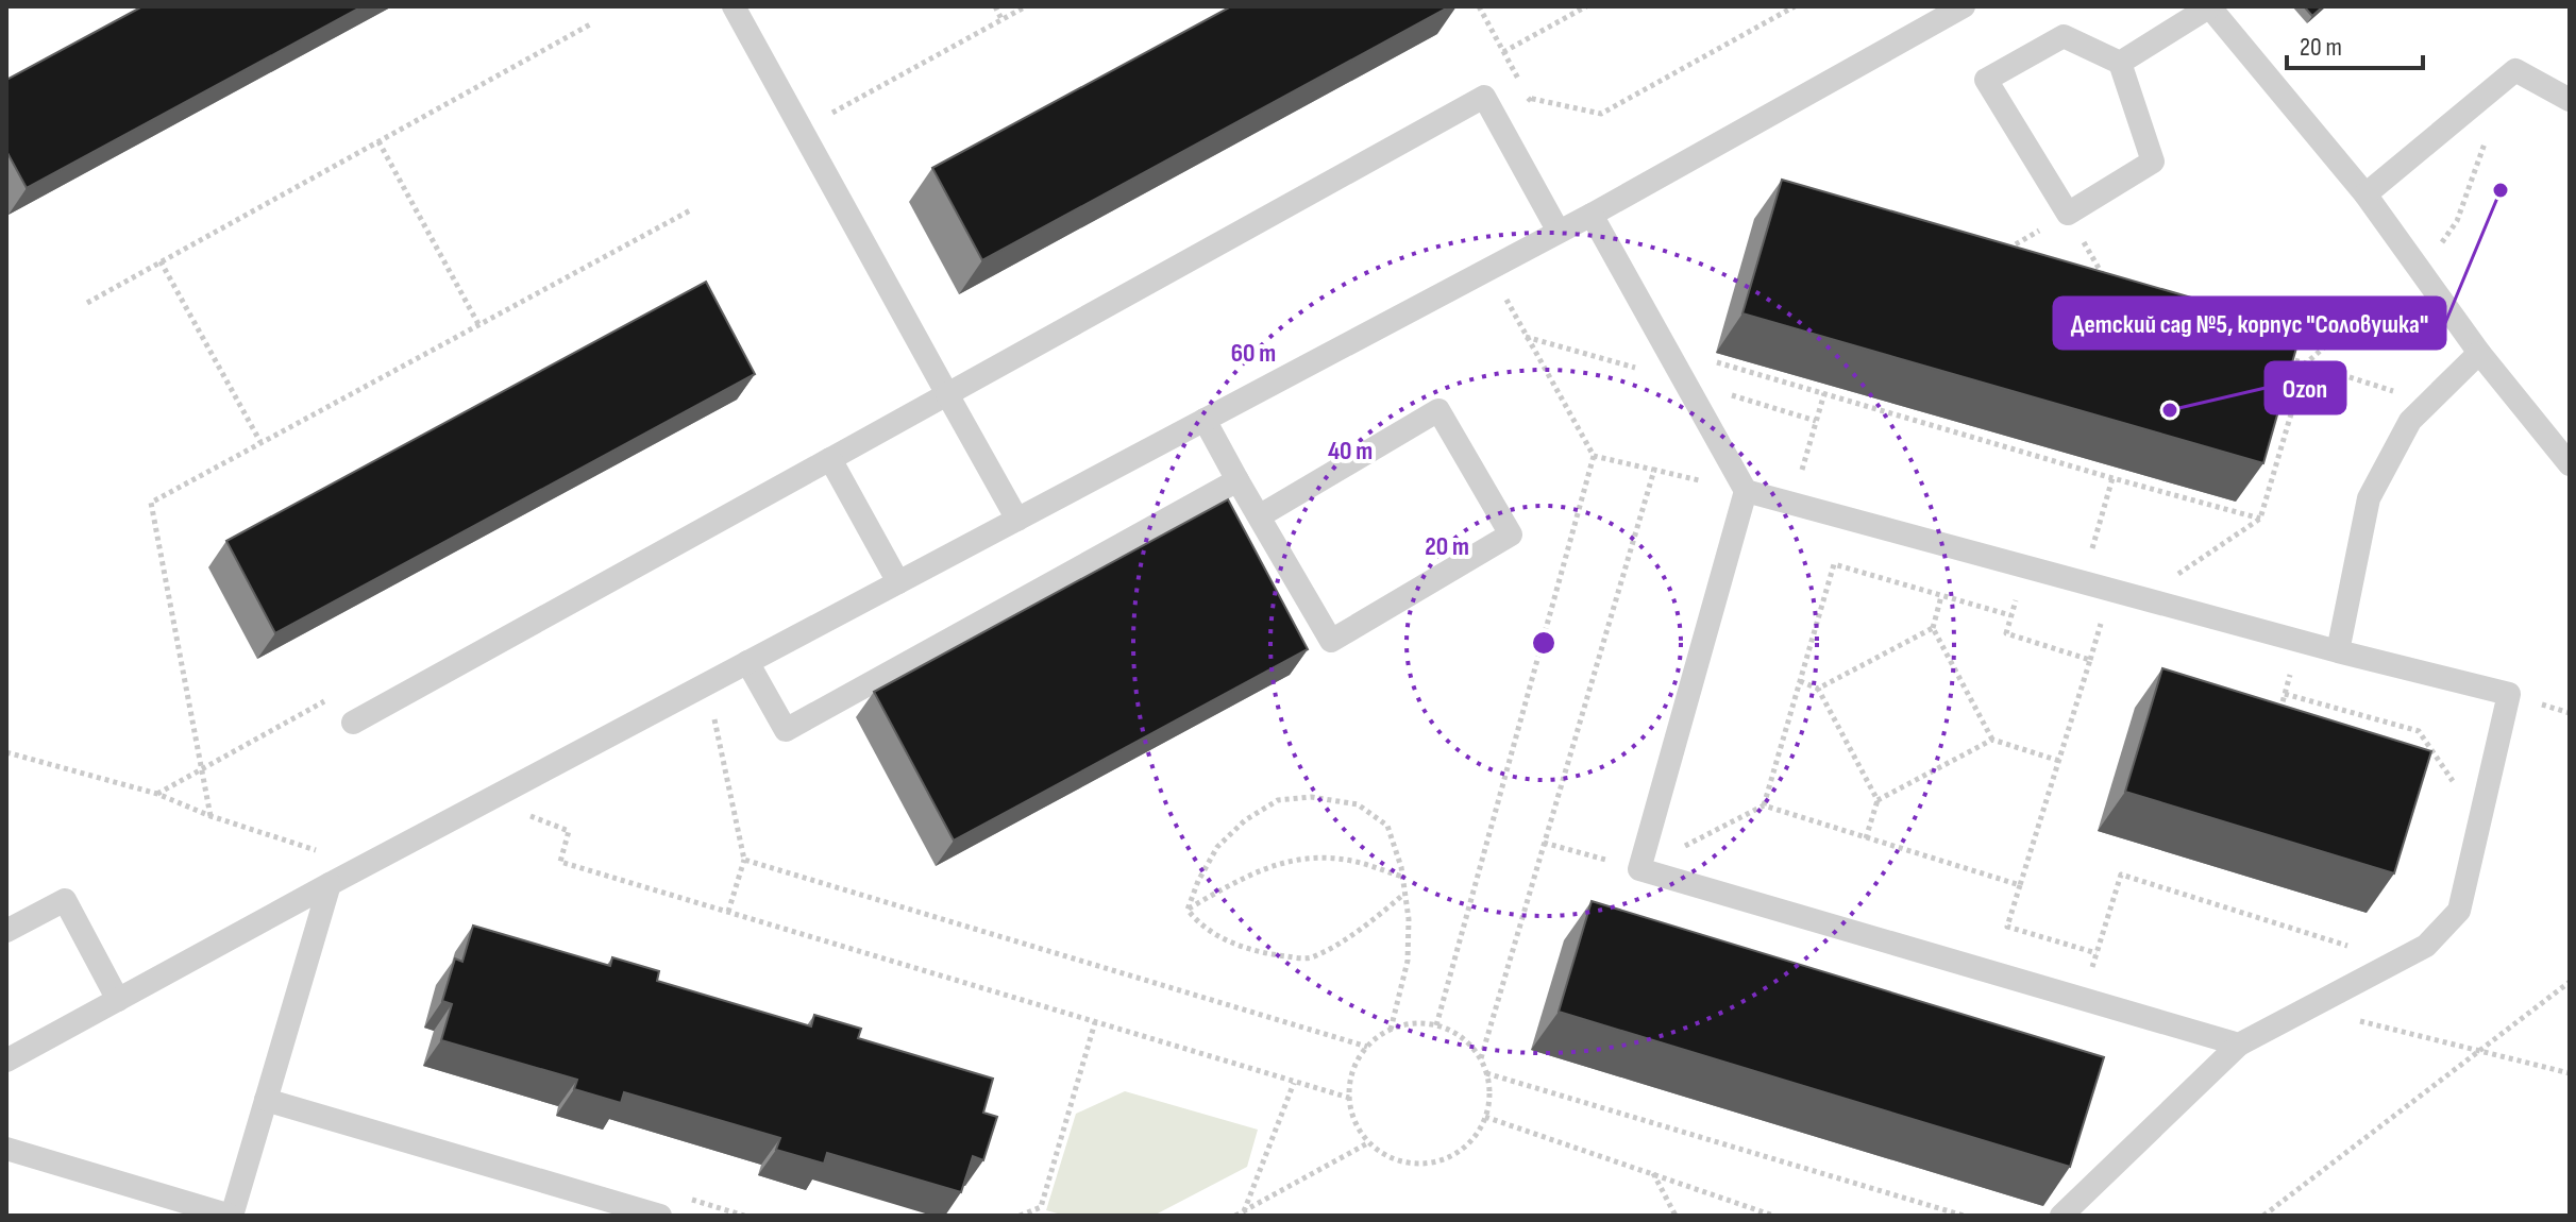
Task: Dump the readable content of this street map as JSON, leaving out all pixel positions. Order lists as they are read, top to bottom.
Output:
{
  "places": ["Детский сад №5, корпус \"Соловушка\"", "Ozon"],
  "scale_bar": "20 m",
  "rings": ["60 m", "40 m", "20 m"]
}
